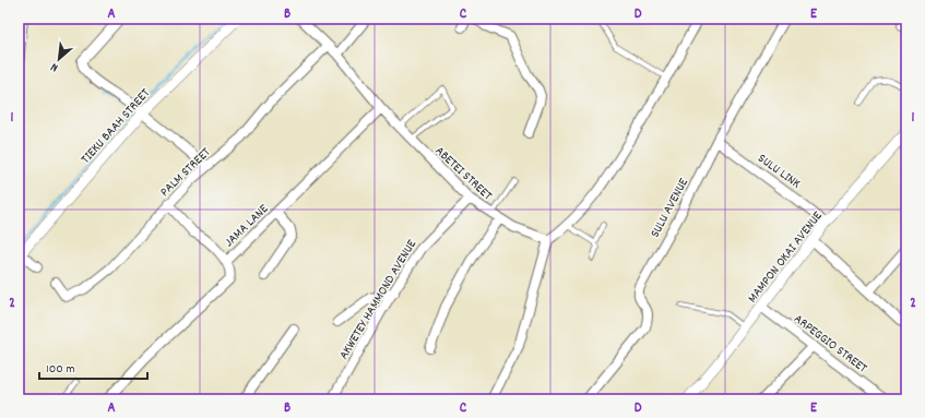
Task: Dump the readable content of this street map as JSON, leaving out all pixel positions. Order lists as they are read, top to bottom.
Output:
{
  "streets": {
    "street": [
      "TIEKU BAAH STREET",
      "SULU LINK",
      "PALM STREET",
      "ABETEI STREET",
      "SULU AVENUE",
      "JAMA LANE",
      "MAMPON OKAI AVENUE",
      "AKWETEY HAMMOND AVENUE",
      "ARPEGGIO STREET"
    ]
  },
  "crossings": [
    ["SULU LINK", "SULU AVENUE"],
    ["SULU LINK", "MAMPON OKAI AVENUE"],
    ["PALM STREET", "ABETEI STREET"],
    ["ABETEI STREET", "JAMA LANE"],
    ["ABETEI STREET", "AKWETEY HAMMOND AVENUE"],
    ["MAMPON OKAI AVENUE", "ARPEGGIO STREET"]
  ],
  "scale_bar": "100 m",
  "north": "bottom left",
  "grid": {
    "columns": [
      "A",
      "B",
      "C",
      "D",
      "E"
    ],
    "rows": ["1", "2"]
  }
}
